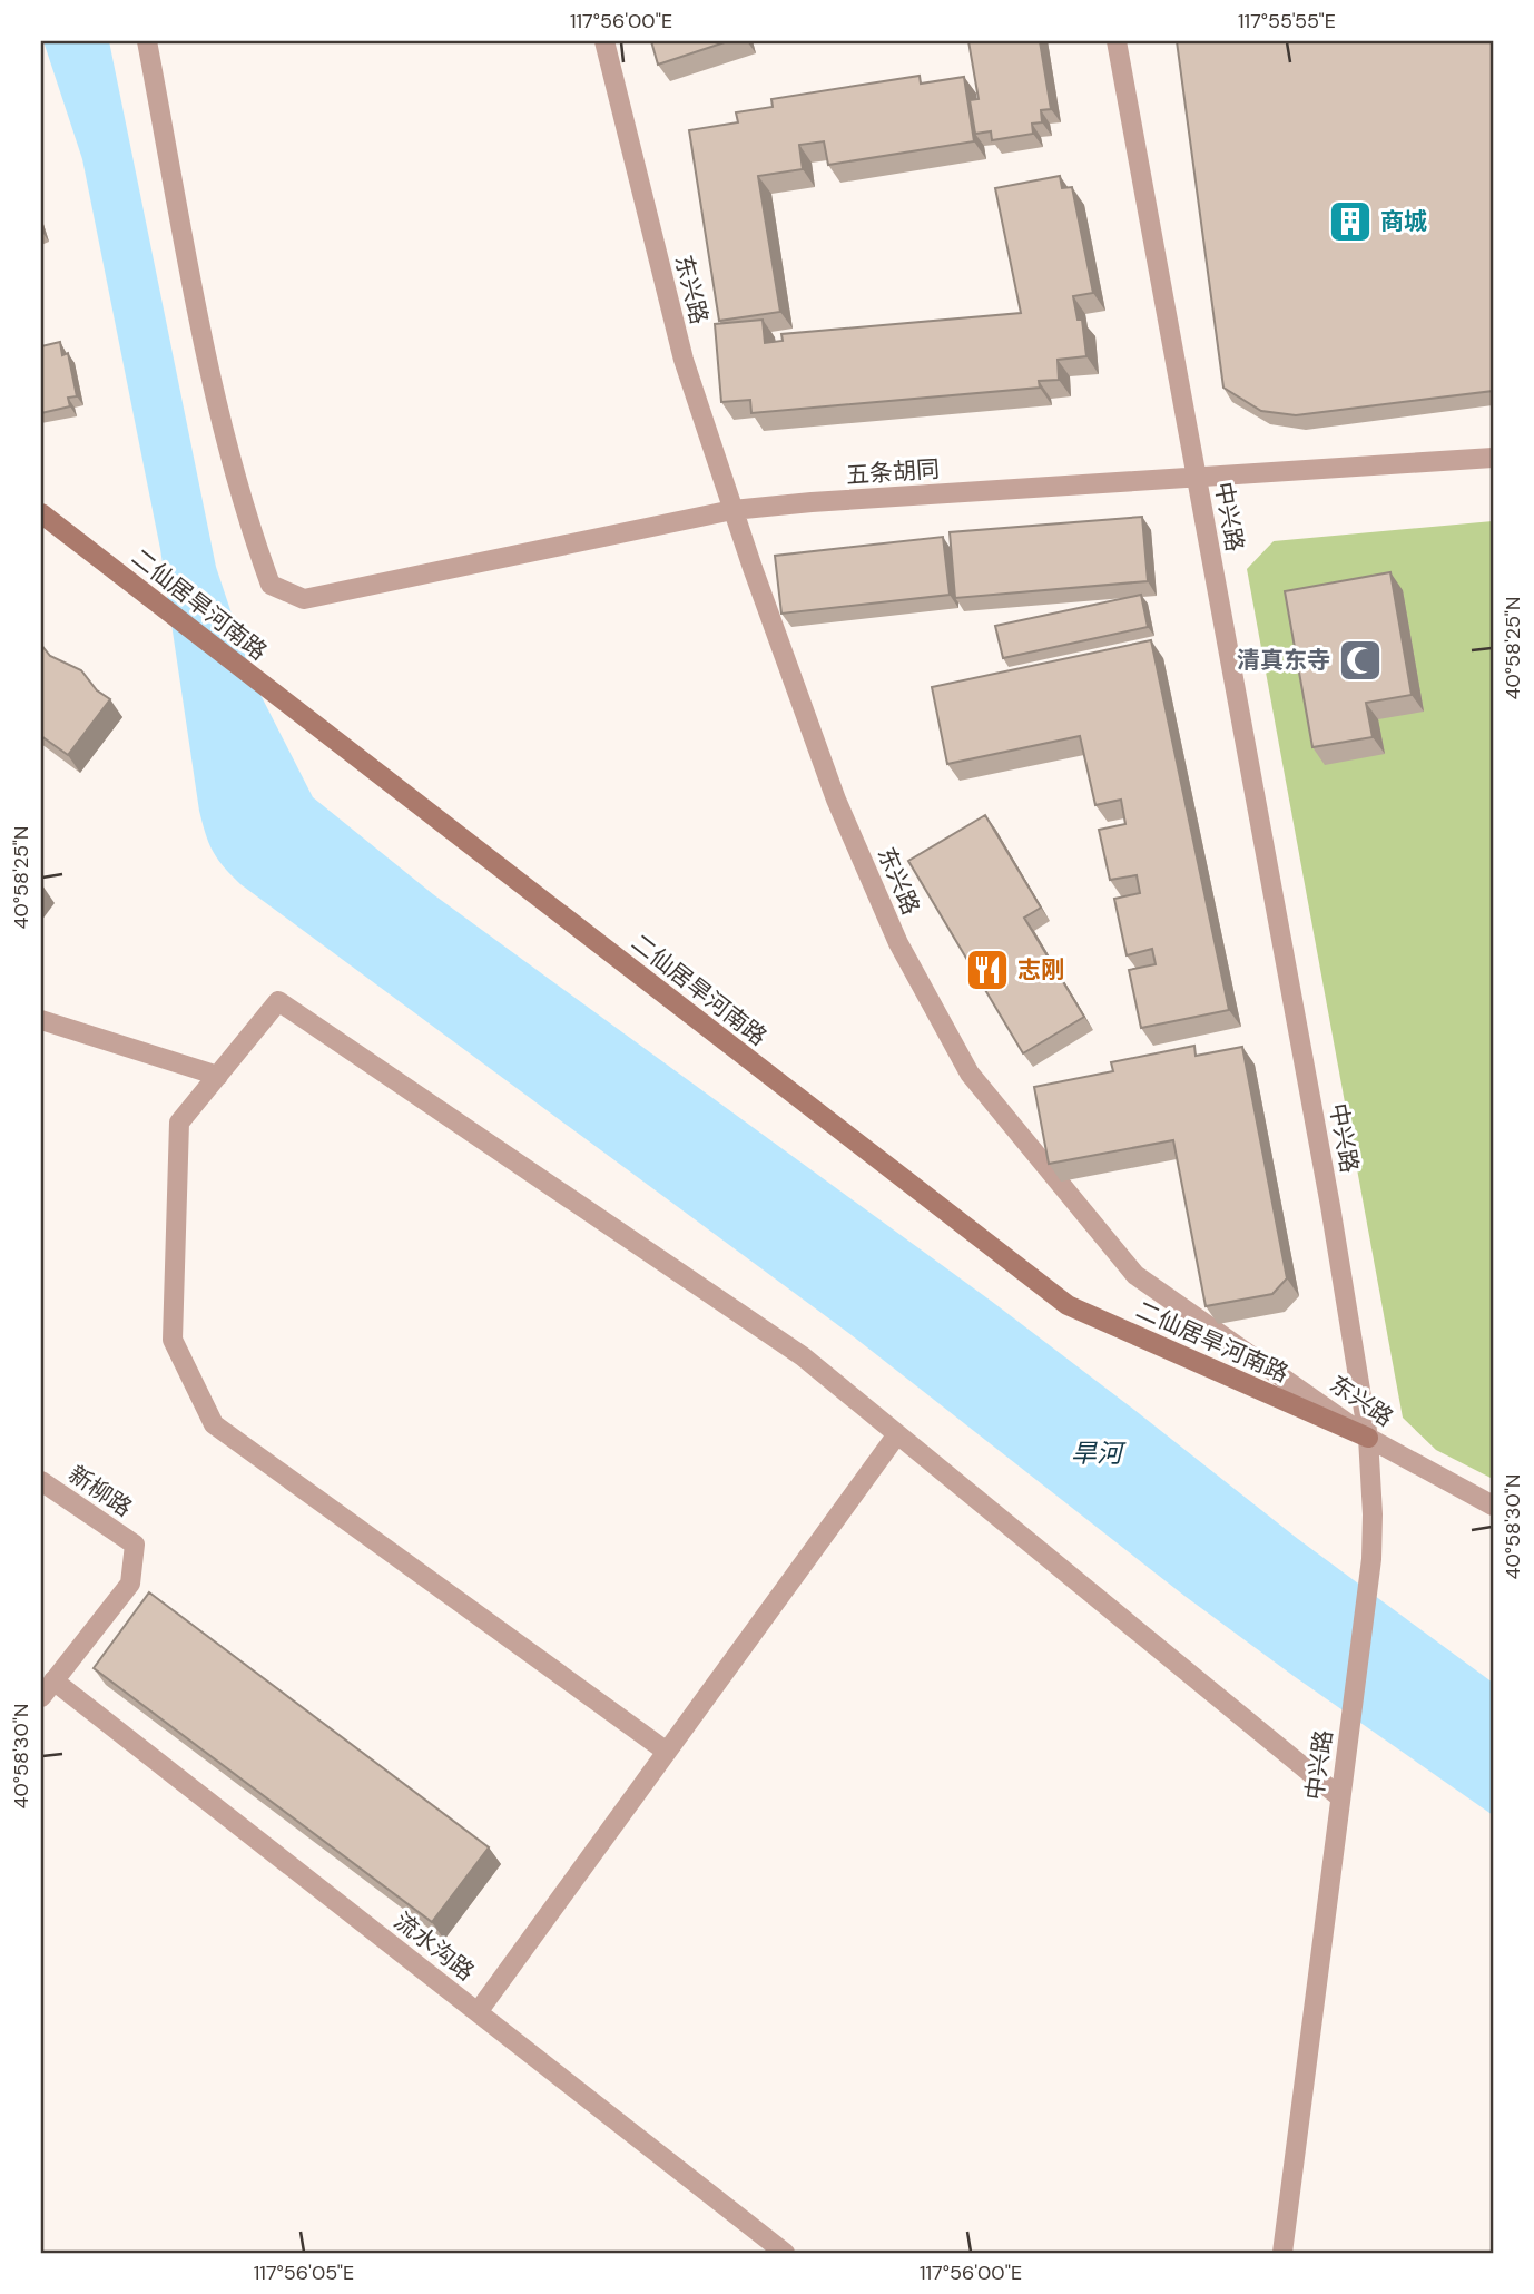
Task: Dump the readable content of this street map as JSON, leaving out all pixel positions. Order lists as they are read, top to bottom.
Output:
{
  "streets": {
    "street": [
      "东兴路",
      "五条胡同",
      "中兴路",
      "二仙居旱河南路",
      "新柳路",
      "流水沟路"
    ]
  },
  "crossings": [
    ["东兴路", "五条胡同"],
    ["东兴路", "中兴路"],
    ["东兴路", "二仙居旱河南路"],
    ["五条胡同", "中兴路"],
    ["中兴路", "二仙居旱河南路"],
    ["新柳路", "流水沟路"]
  ],
  "water": ["旱河"],
  "places": {
    "building": ["商城"],
    "mosque": ["清真东寺"],
    "restaurant": ["志刚"]
  },
  "coordinates": [
    "117°56'00\"E",
    "117°55'55\"E",
    "40°58'25\"N",
    "40°58'30\"N",
    "117°56'05\"E"
  ]
}
